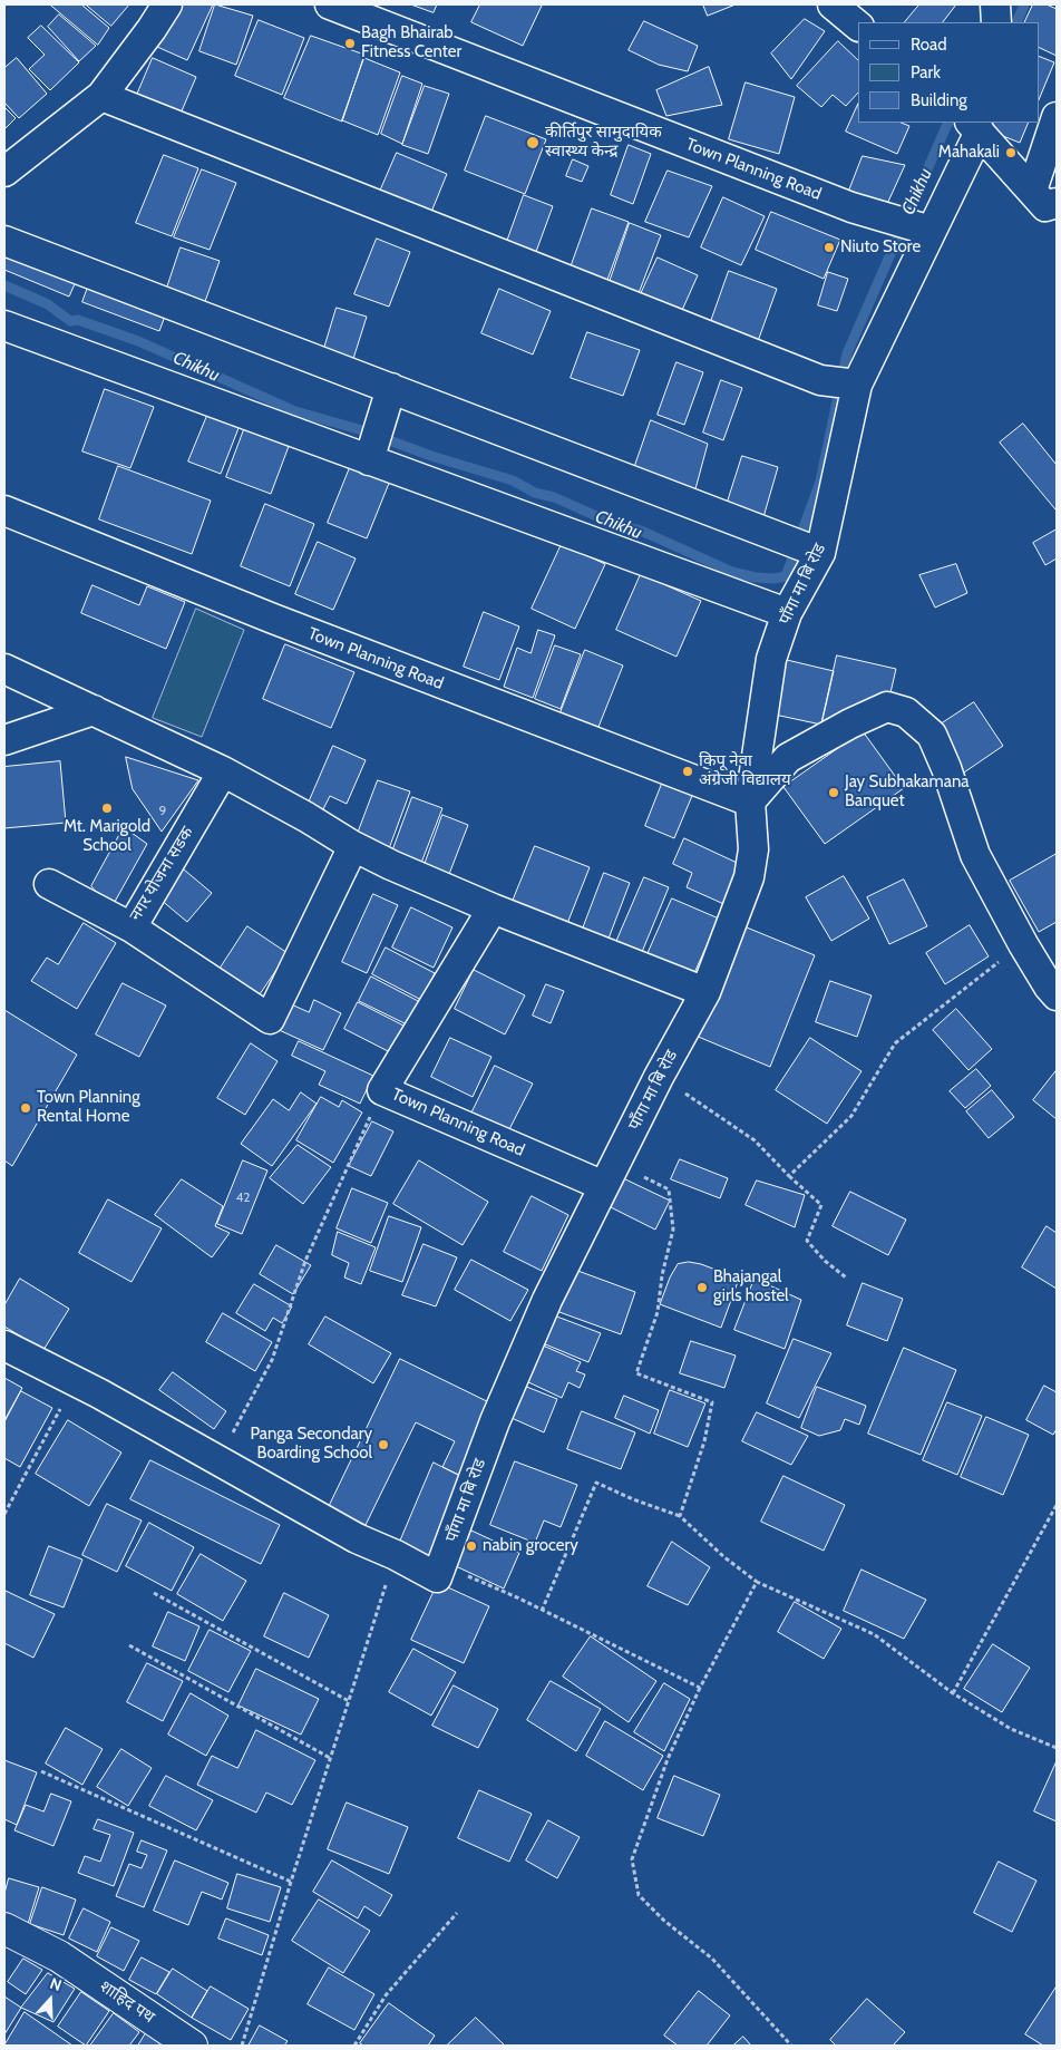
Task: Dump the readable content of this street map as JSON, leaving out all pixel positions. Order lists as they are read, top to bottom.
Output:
{
  "streets": {
    "street": [
      "Town Planning Road",
      "पाँगा मा बि रोड",
      "नगर योजना सडक",
      "शाहिद पथ"
    ]
  },
  "crossings": [
    ["Town Planning Road", "पाँगा मा बि रोड"]
  ],
  "water": ["Chikhu"],
  "places": [
    "Bagh Bhairab Fitness Center",
    "कीर्तिपुर सामुदायिक स्वास्थ्य केन्द्र",
    "Mahakali",
    "Niuto Store",
    "किपू नेवा अंग्रेजी विद्यालय",
    "Jay Subhakamana Banquet",
    "Mt. Marigold School",
    "Town Planning Rental Home",
    "Bhajangal girls hostel",
    "Panga Secondary Boarding School",
    "nabin grocery"
  ],
  "house_numbers": ["9", "42"],
  "legend": ["Road", "Park", "Building"],
  "north": "top"
}
